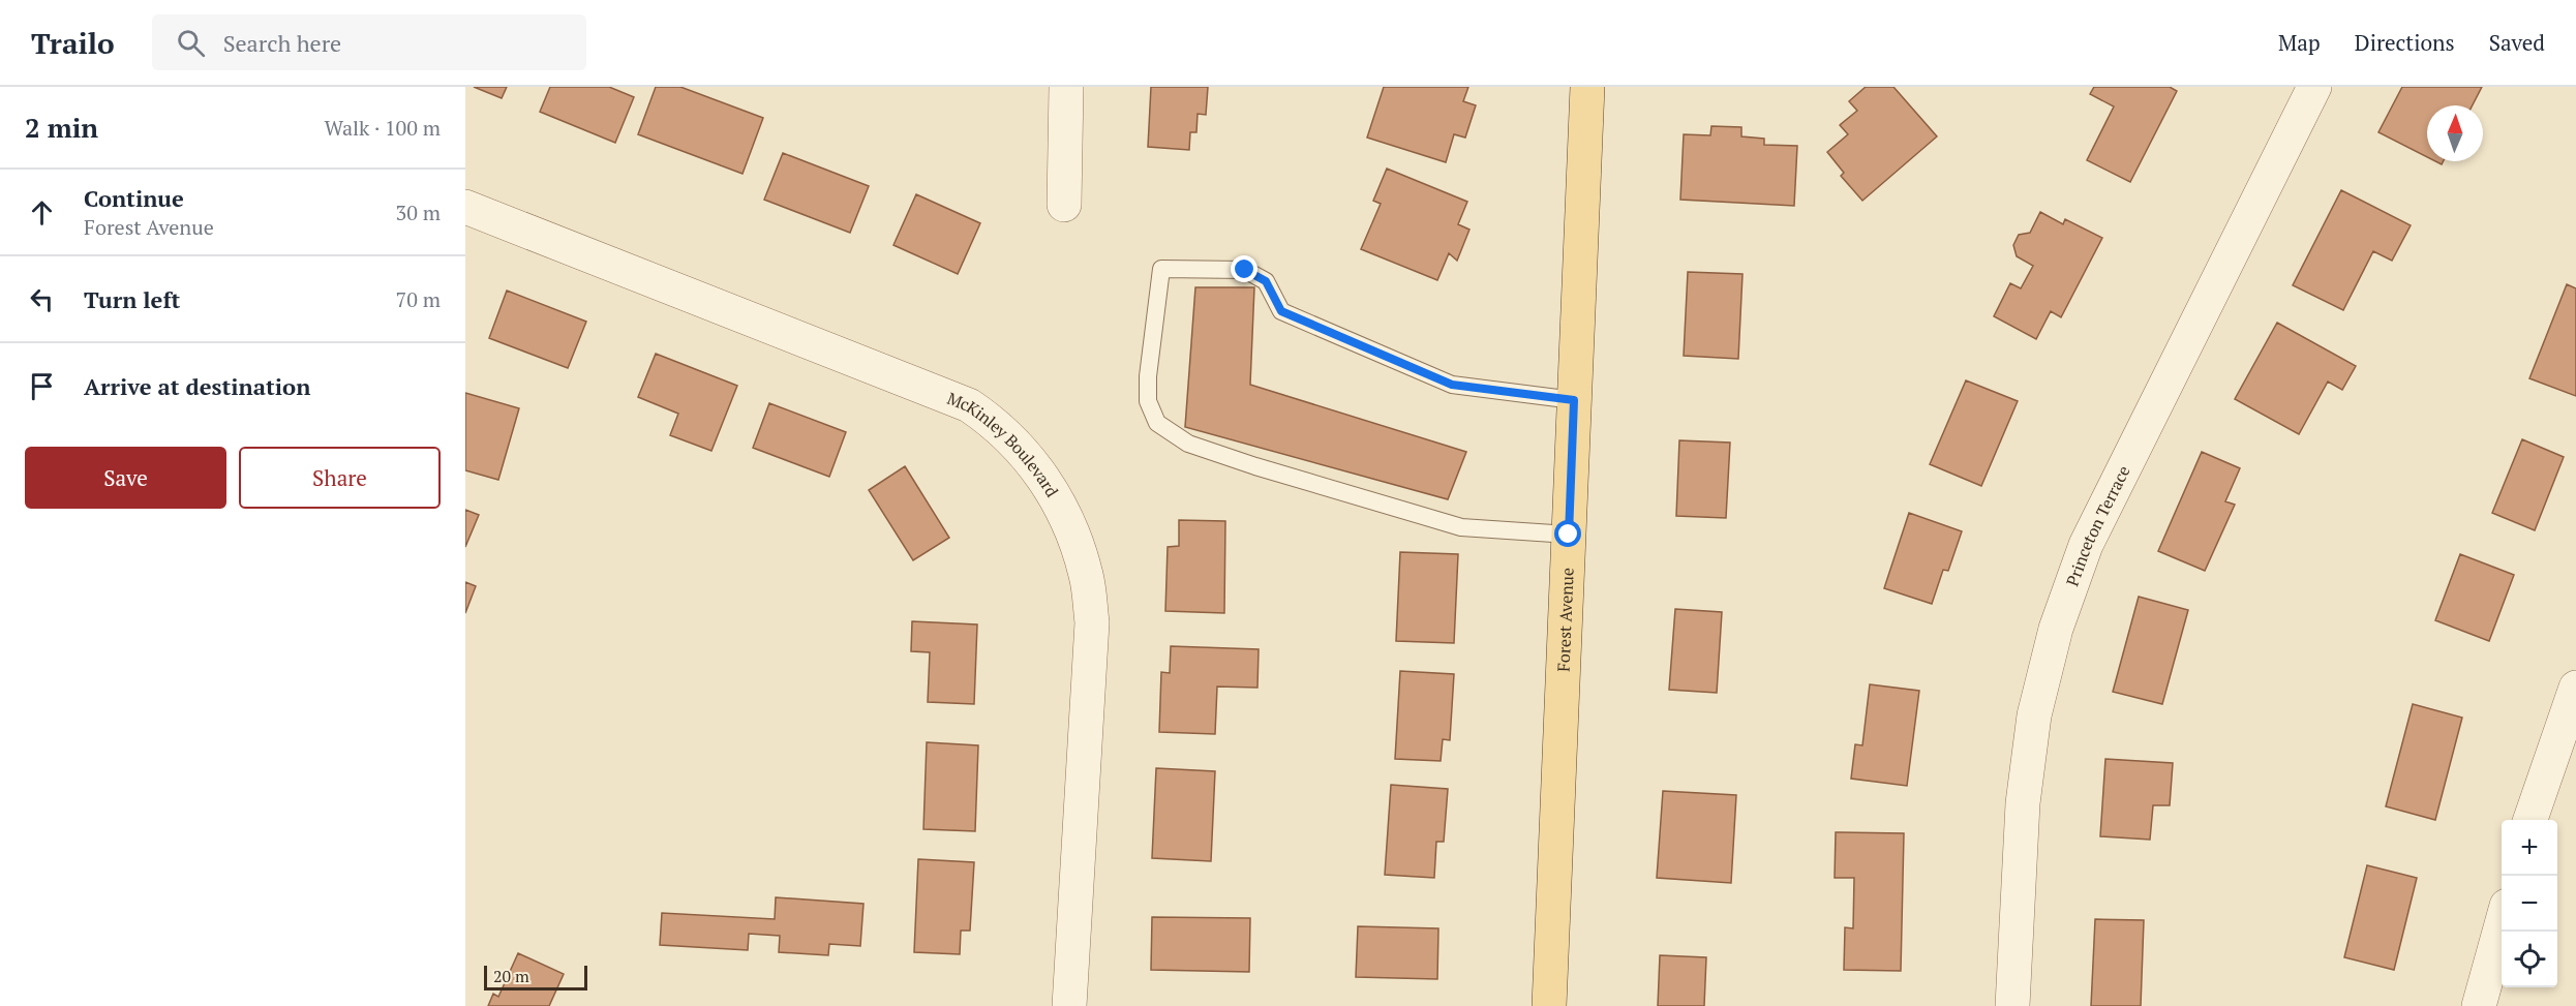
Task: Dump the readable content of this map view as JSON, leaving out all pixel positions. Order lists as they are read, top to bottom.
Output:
{
  "streets": {
    "main road": ["Forest Avenue"],
    "street": ["McKinley Boulevard", "Princeton Terrace"]
  },
  "scale_bar": "20 m",
  "north": "top",
  "page": {
    "header": "Trailo",
    "search": "Search here",
    "nav": ["Map", "Directions", "Saved"],
    "heading": ["2 min", "Walk · 100 m"],
    "list": [
      ["Continue", "Forest Avenue", "30 m"],
      ["Turn left", "70 m"],
      "Arrive at destination"
    ],
    "buttons": ["Save", "Share"],
    "map_buttons": ["+", "−"],
    "scale": "20 m"
  }
}
